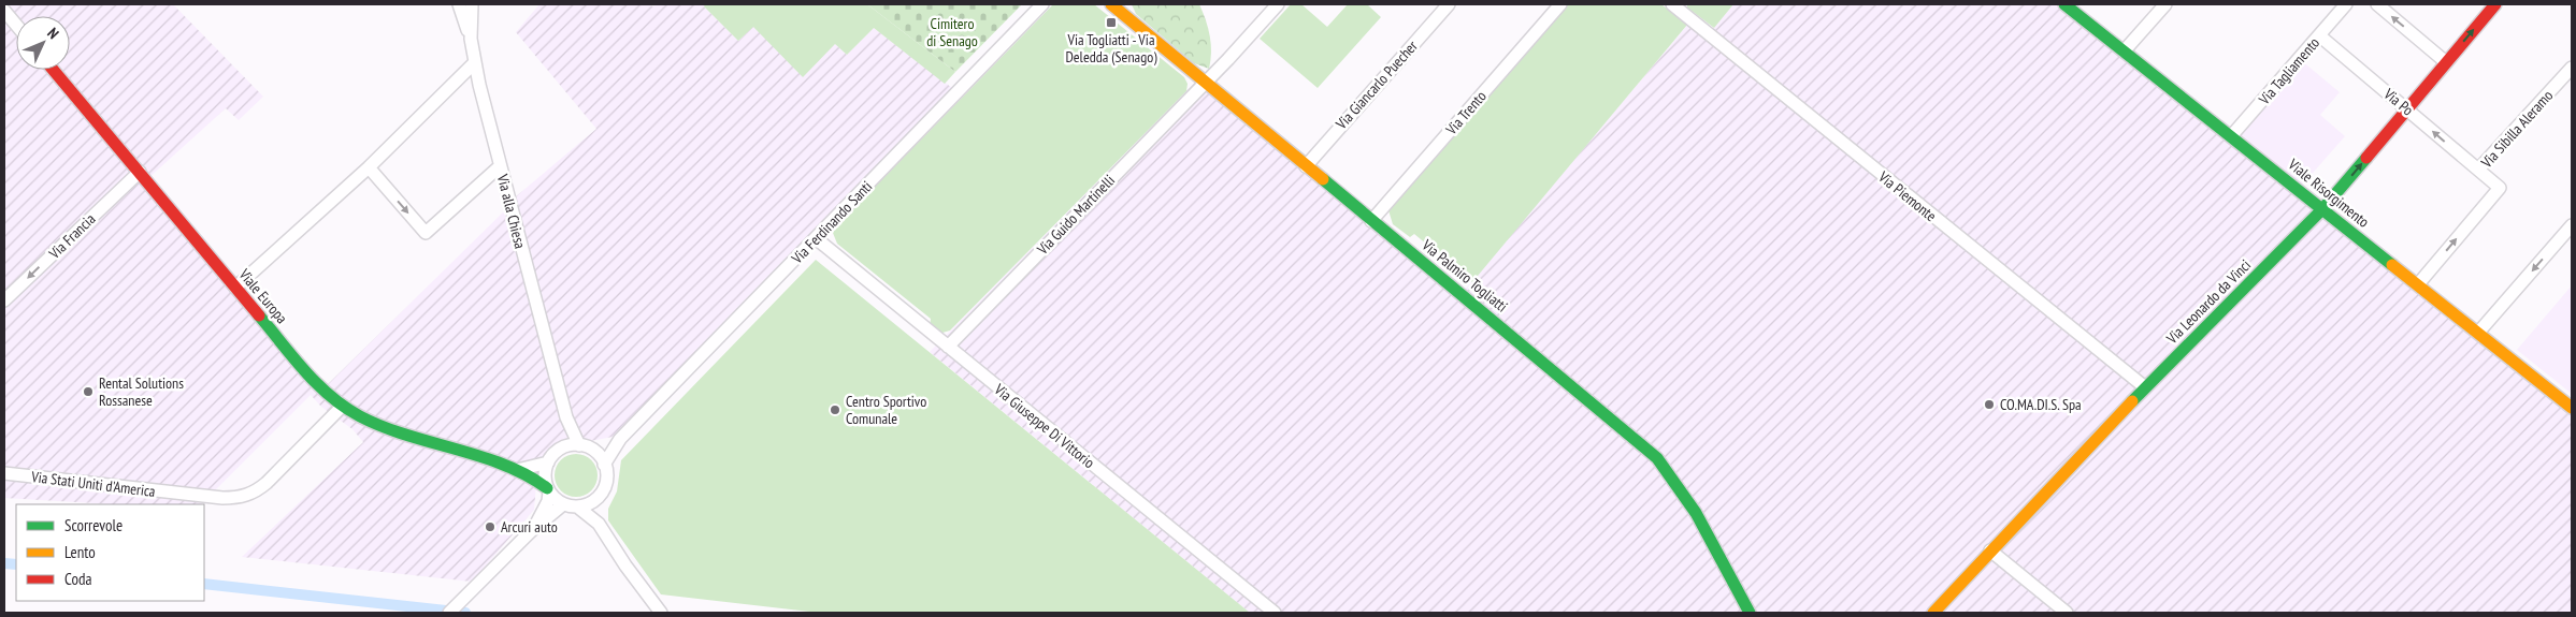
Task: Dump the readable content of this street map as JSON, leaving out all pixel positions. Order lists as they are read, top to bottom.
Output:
{
  "streets": {
    "street": [
      "Via Tagliamento",
      "Via Giancarlo Puecher",
      "Via Po",
      "Via Trento",
      "Via Sibilla Aleramo",
      "Viale Risorgimento",
      "Via Piemonte",
      "Via alla Chiesa",
      "Via Guido Martinelli",
      "Via Ferdinando Santi",
      "Via Francia",
      "Via Palmiro Togliatti",
      "Viale Europa",
      "Via Leonardo da Vinci",
      "Via Giuseppe Di Vittorio",
      "Via Stati Uniti d'America"
    ]
  },
  "crossings": [
    ["Via Tagliamento", "Via Po"],
    ["Via Tagliamento", "Viale Risorgimento"],
    ["Via Giancarlo Puecher", "Via Palmiro Togliatti"],
    ["Via Po", "Via Sibilla Aleramo"],
    ["Via Po", "Via Leonardo da Vinci"],
    ["Via Trento", "Via Palmiro Togliatti"],
    ["Via Sibilla Aleramo", "Viale Risorgimento"],
    ["Viale Risorgimento", "Via Leonardo da Vinci"],
    ["Via Piemonte", "Via Leonardo da Vinci"],
    ["Via alla Chiesa", "Via Ferdinando Santi"],
    ["Via alla Chiesa", "Viale Europa"],
    ["Via Guido Martinelli", "Via Palmiro Togliatti"],
    ["Via Guido Martinelli", "Via Giuseppe Di Vittorio"],
    ["Via Ferdinando Santi", "Viale Europa"],
    ["Via Ferdinando Santi", "Via Giuseppe Di Vittorio"],
    ["Via Francia", "Viale Europa"],
    ["Viale Europa", "Via Stati Uniti d'America"]
  ],
  "one_way": ["Via Po", "Via Francia"],
  "parks": ["Cimitero di Senago"],
  "places": {
    "transit": ["Via Togliatti - Via Deledda (Senago)"],
    "other": [
      "Rental Solutions Rossanese",
      "CO.MA.DI.S. Spa",
      "Centro Sportivo Comunale",
      "Arcuri auto"
    ]
  },
  "legend": ["Scorrevole", "Lento", "Coda"],
  "north": "top right"
}
